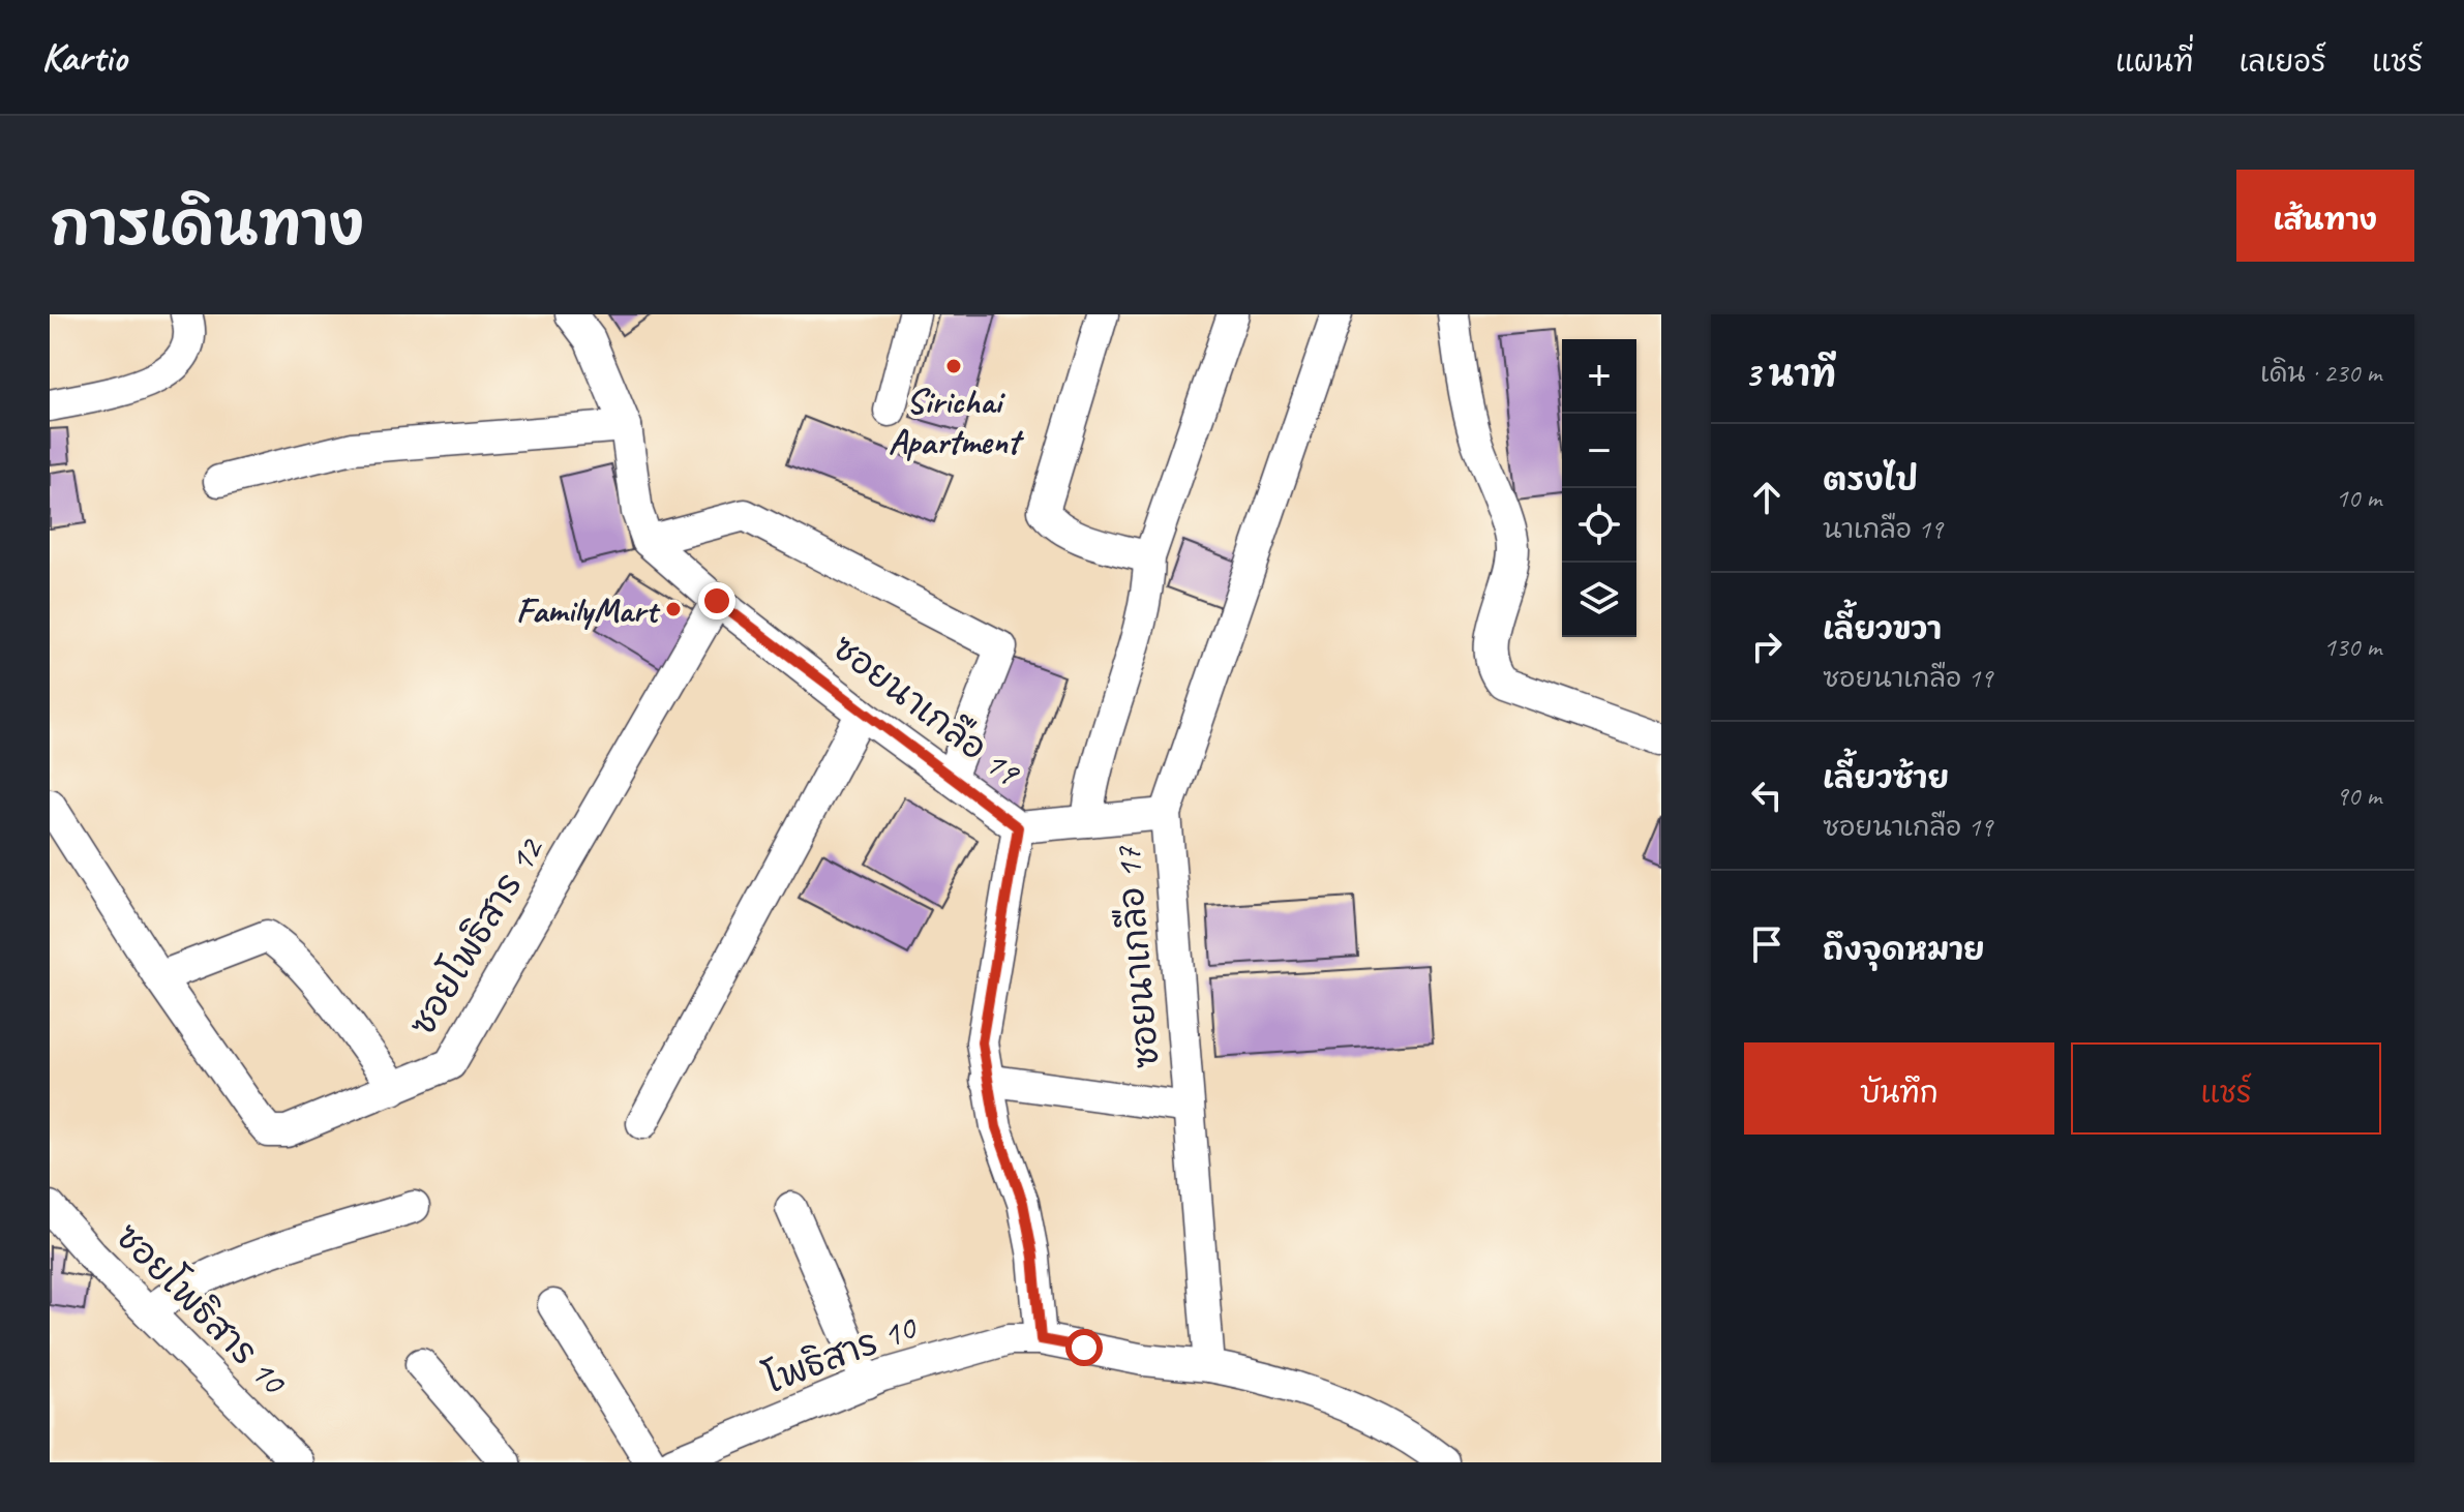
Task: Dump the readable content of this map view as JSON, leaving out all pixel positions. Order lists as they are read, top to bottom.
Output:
{
  "streets": {
    "street": [
      "ซอยนาเกลือ 19",
      "ซอยโพธิสาร 12",
      "ซอยนาเกลือ 17",
      "ซอยโพธิสาร 10",
      "โพธิสาร 10"
    ]
  },
  "crossings": [
    ["ซอยนาเกลือ 19", "ซอยโพธิสาร 12"],
    ["ซอยนาเกลือ 19", "โพธิสาร 10"],
    ["ซอยนาเกลือ 17", "โพธิสาร 10"]
  ],
  "places": ["Sirichai Apartment", "FamilyMart"],
  "page": {
    "header": "Kartio",
    "nav": ["แผนที่", "เลเยอร์", "แชร์"],
    "title": "การเดินทาง",
    "buttons": [
      "เส้นทาง",
      ["บันทึก", "แชร์"]
    ],
    "heading": ["3 นาที", "เดิน · 230 m"],
    "map_buttons": ["+", "−"],
    "list": [
      ["ตรงไป", "นาเกลือ 19", "10 m"],
      ["เลี้ยวขวา", "ซอยนาเกลือ 19", "130 m"],
      ["เลี้ยวซ้าย", "ซอยนาเกลือ 19", "90 m"],
      "ถึงจุดหมาย"
    ]
  }
}
